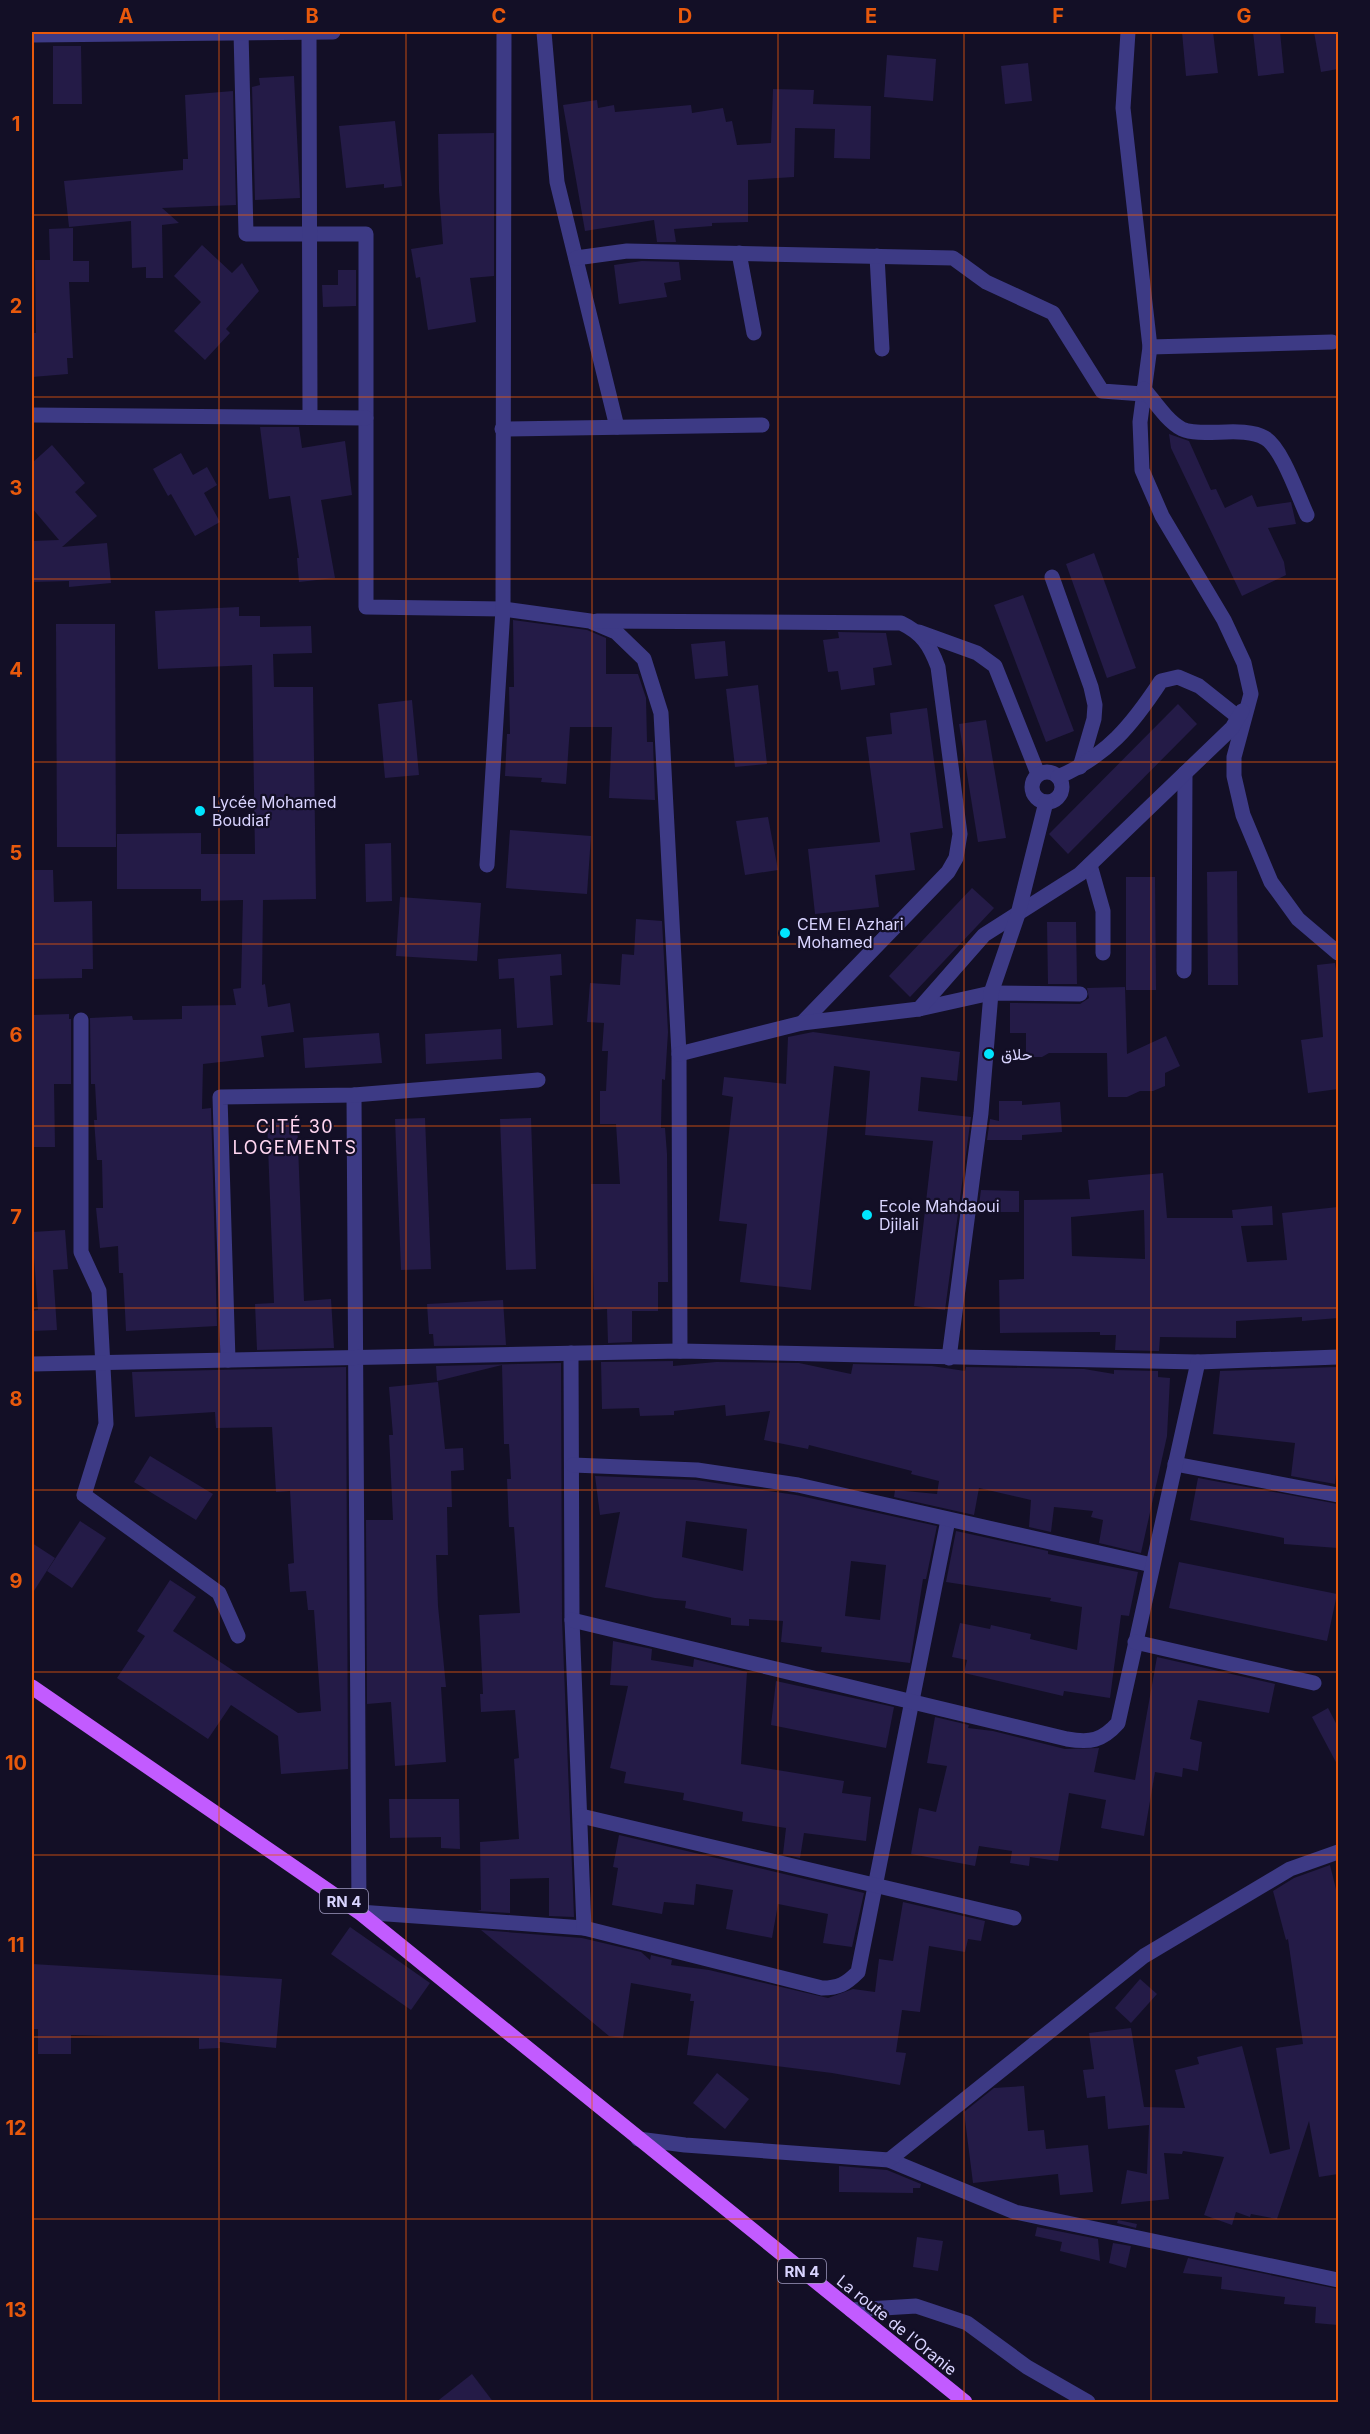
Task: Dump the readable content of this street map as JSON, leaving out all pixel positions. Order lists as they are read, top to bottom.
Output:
{
  "streets": {
    "main road": ["RN 4", "La route de l'Oranie"]
  },
  "crossings": [
    ["RN 4", "La route de l'Oranie"]
  ],
  "districts": ["CITÉ 30 LOGEMENTS"],
  "places": [
    "Lycée Mohamed Boudiaf",
    "CEM El Azhari Mohamed",
    "حلاق",
    "Ecole Mahdaoui Djilali"
  ],
  "grid": {
    "columns": [
      "A",
      "B",
      "C",
      "D",
      "E",
      "F",
      "G"
    ],
    "rows": [
      "1",
      "2",
      "3",
      "4",
      "5",
      "6",
      "7",
      "8",
      "9",
      "10",
      "11",
      "12",
      "13"
    ]
  }
}
